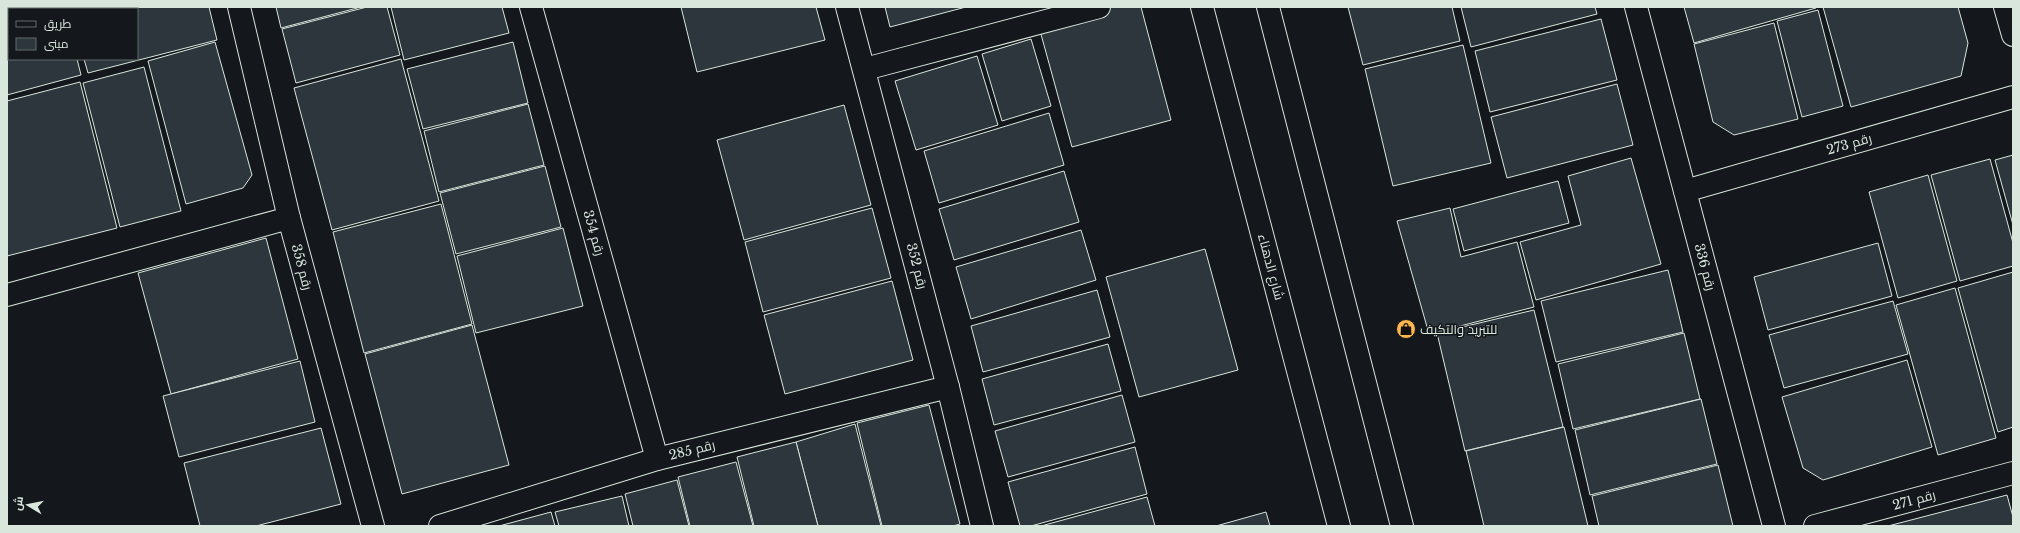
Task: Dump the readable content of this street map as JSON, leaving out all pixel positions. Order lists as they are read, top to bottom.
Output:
{
  "streets": {
    "street": [
      "رقم 273",
      "رقم 354",
      "رقم 352",
      "رقم 358",
      "شارع الدهناء",
      "رقم 336",
      "رقم 285",
      "رقم 271"
    ]
  },
  "crossings": [
    ["رقم 273", "رقم 336"],
    ["رقم 354", "رقم 285"],
    ["رقم 352", "رقم 285"]
  ],
  "places": {
    "shop": ["للتبرید والتکیف"]
  },
  "legend": ["طريق", "مبنى"],
  "north": "left"
}
